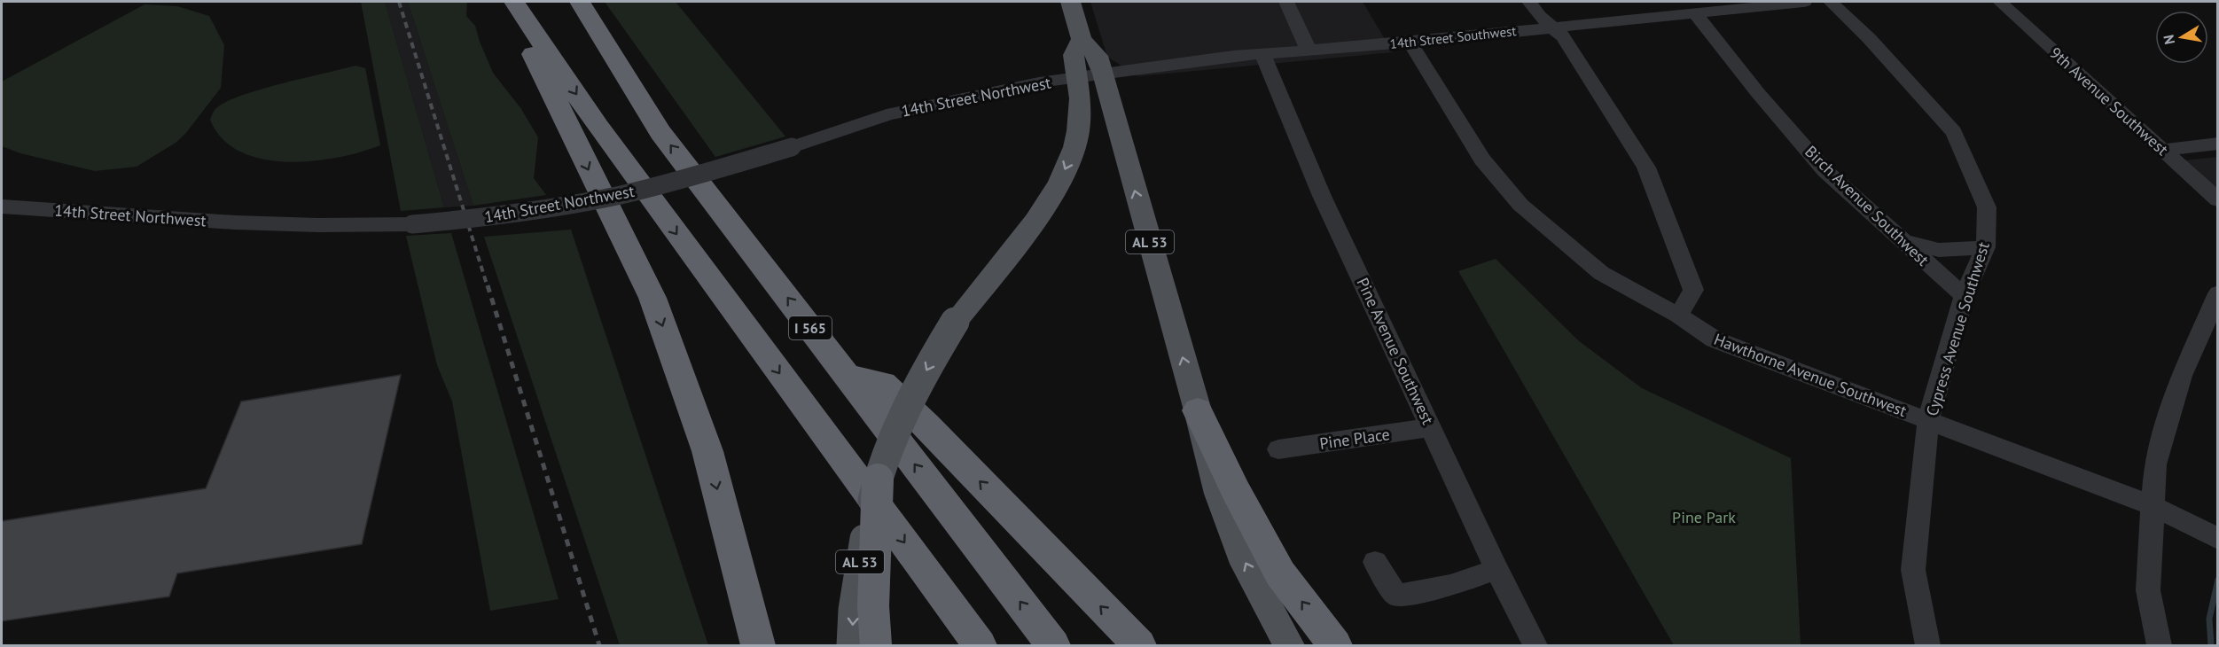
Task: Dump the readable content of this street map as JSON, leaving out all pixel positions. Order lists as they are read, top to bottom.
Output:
{
  "streets": {
    "highway": ["I 565"],
    "main road": ["AL 53"],
    "street": [
      "14th Street Southwest",
      "14th Street Northwest",
      "9th Avenue Southwest",
      "Birch Avenue Southwest",
      "Cypress Avenue Southwest",
      "Pine Avenue Southwest",
      "Hawthorne Avenue Southwest",
      "Pine Place"
    ]
  },
  "crossings": [
    ["14th Street Southwest", "14th Street Northwest"],
    ["14th Street Southwest", "Birch Avenue Southwest"],
    ["14th Street Southwest", "AL 53"],
    ["14th Street Southwest", "Pine Avenue Southwest"],
    ["14th Street Southwest", "Hawthorne Avenue Southwest"],
    ["14th Street Northwest", "AL 53"],
    ["Birch Avenue Southwest", "Cypress Avenue Southwest"],
    ["Cypress Avenue Southwest", "Hawthorne Avenue Southwest"],
    ["Pine Avenue Southwest", "Pine Place"]
  ],
  "parks": ["Pine Park"],
  "north": "left"
}
